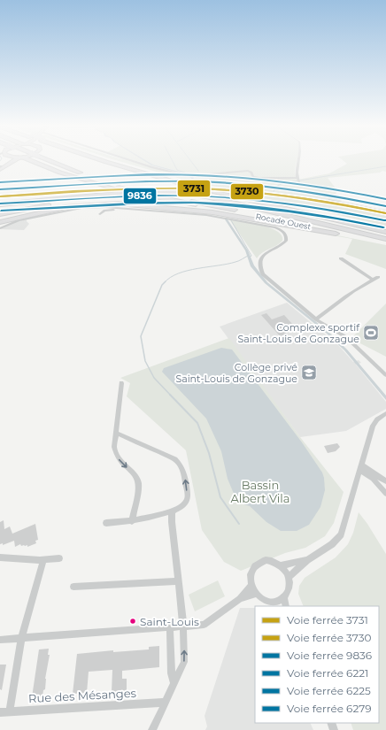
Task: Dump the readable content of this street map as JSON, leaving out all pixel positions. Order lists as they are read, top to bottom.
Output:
{
  "streets": {
    "highway": ["Rocade Ouest"],
    "street": ["Rue des Mésanges"]
  },
  "parks": ["Bassin Albert Vila"],
  "places": {
    "sports": ["Complexe sportif Saint-Louis de Gonzague"],
    "school or university": ["Collège privé Saint-Louis de Gonzague"],
    "other": ["Saint-Louis"]
  },
  "lines": [
    "rail line 6279",
    "rail line 6221",
    "rail line 3731",
    "rail line 3730",
    "rail line 9836",
    "rail line 6225"
  ],
  "legend": [
    "Voie ferrée 3731",
    "Voie ferrée 3730",
    "Voie ferrée 9836",
    "Voie ferrée 6221",
    "Voie ferrée 6225",
    "Voie ferrée 6279"
  ]
}
